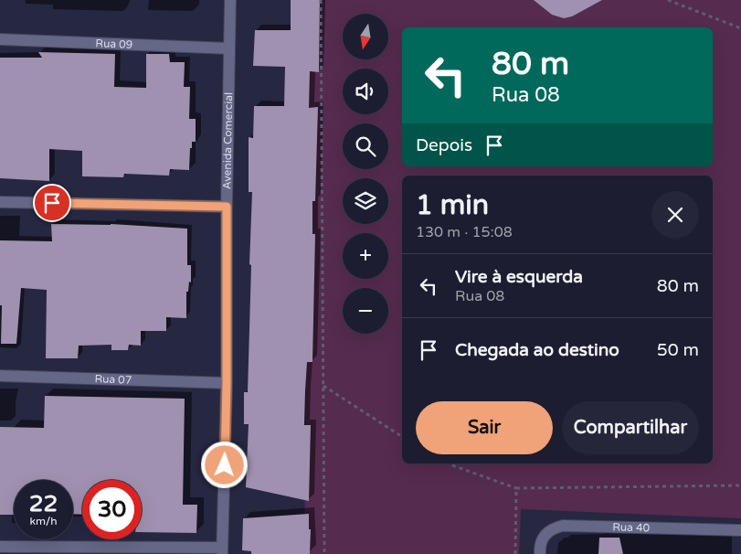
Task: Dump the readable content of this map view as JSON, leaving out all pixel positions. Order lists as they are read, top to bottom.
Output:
{
  "streets": {
    "street": [
      "Rua 09",
      "Avenida Comercial",
      "Rua 07",
      "Rua 40"
    ]
  },
  "crossings": [
    ["Rua 09", "Avenida Comercial"],
    ["Avenida Comercial", "Rua 07"]
  ],
  "north": "bottom",
  "page": {
    "map_buttons": ["+", "−"],
    "turn": ["80 m", "Rua 08"],
    "then": "Depois",
    "heading": ["1 min", "130 m · 15:08"],
    "list": [
      {
        "name": "Vire à esquerda",
        "note": "Rua 08",
        "value": "80 m"
      },
      {
        "name": "Chegada ao destino",
        "value": "50 m"
      }
    ],
    "buttons": ["Sair", "Compartilhar"],
    "speed": "22 km/h",
    "limit": "30"
  }
}
